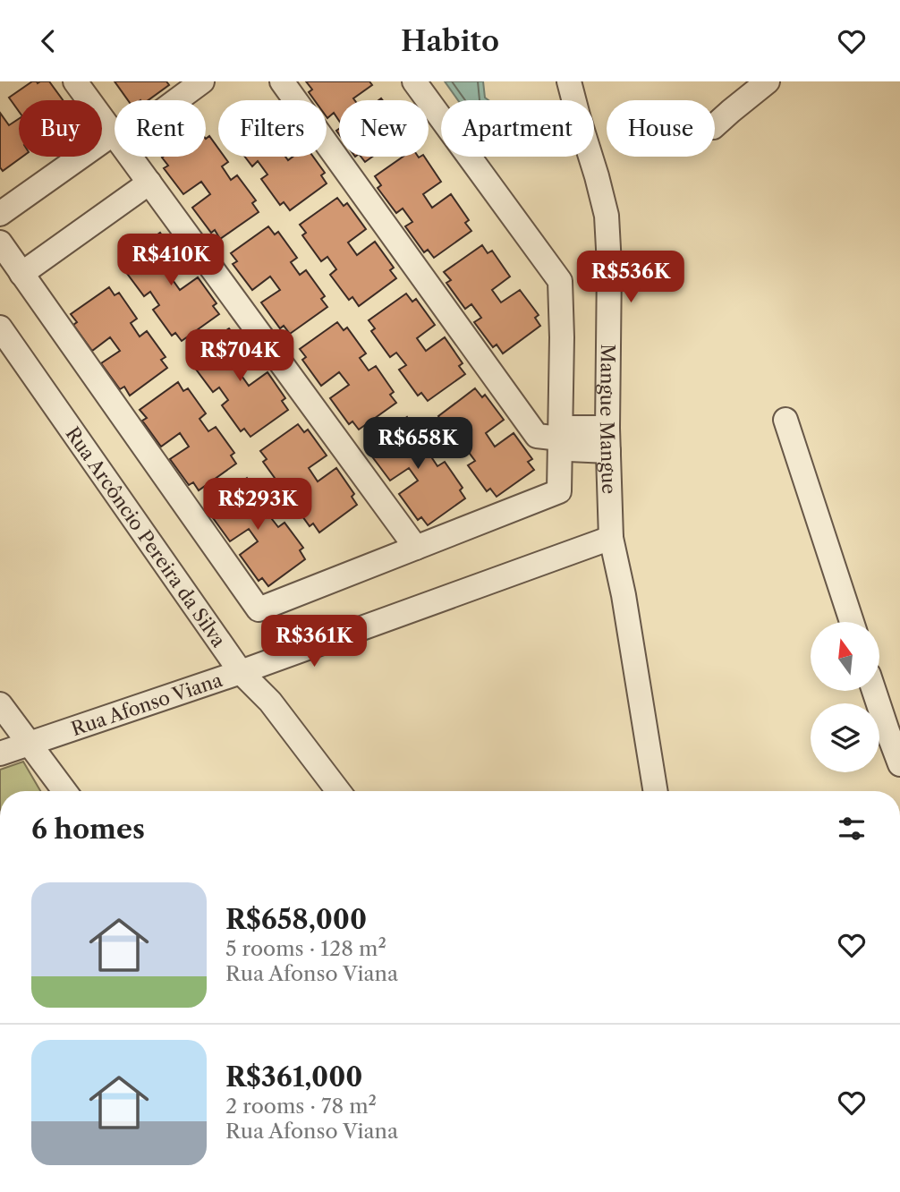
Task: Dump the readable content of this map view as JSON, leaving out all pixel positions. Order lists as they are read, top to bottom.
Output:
{
  "streets": {
    "street": ["Mangue Mangue", "Rua Arcôncio Pereira da Silva", "Rua Afonso Viana"]
  },
  "crossings": [
    ["Mangue Mangue", "Rua Afonso Viana"],
    ["Rua Arcôncio Pereira da Silva", "Rua Afonso Viana"]
  ],
  "north": "top",
  "page": {
    "header": "Habito",
    "chip": [
      "Buy",
      "Rent",
      "Filters",
      "New",
      "Apartment",
      "House"
    ],
    "price": [
      "R$410K",
      "R$536K",
      "R$704K",
      "R$658K",
      "R$293K",
      "R$361K"
    ],
    "heading": "6 homes",
    "list": [
      {
        "name": "R$658,000",
        "note": "5 rooms · 128 m² · Rua Afonso Viana"
      },
      {
        "name": "R$361,000",
        "note": "2 rooms · 78 m² · Rua Afonso Viana"
      }
    ]
  }
}
